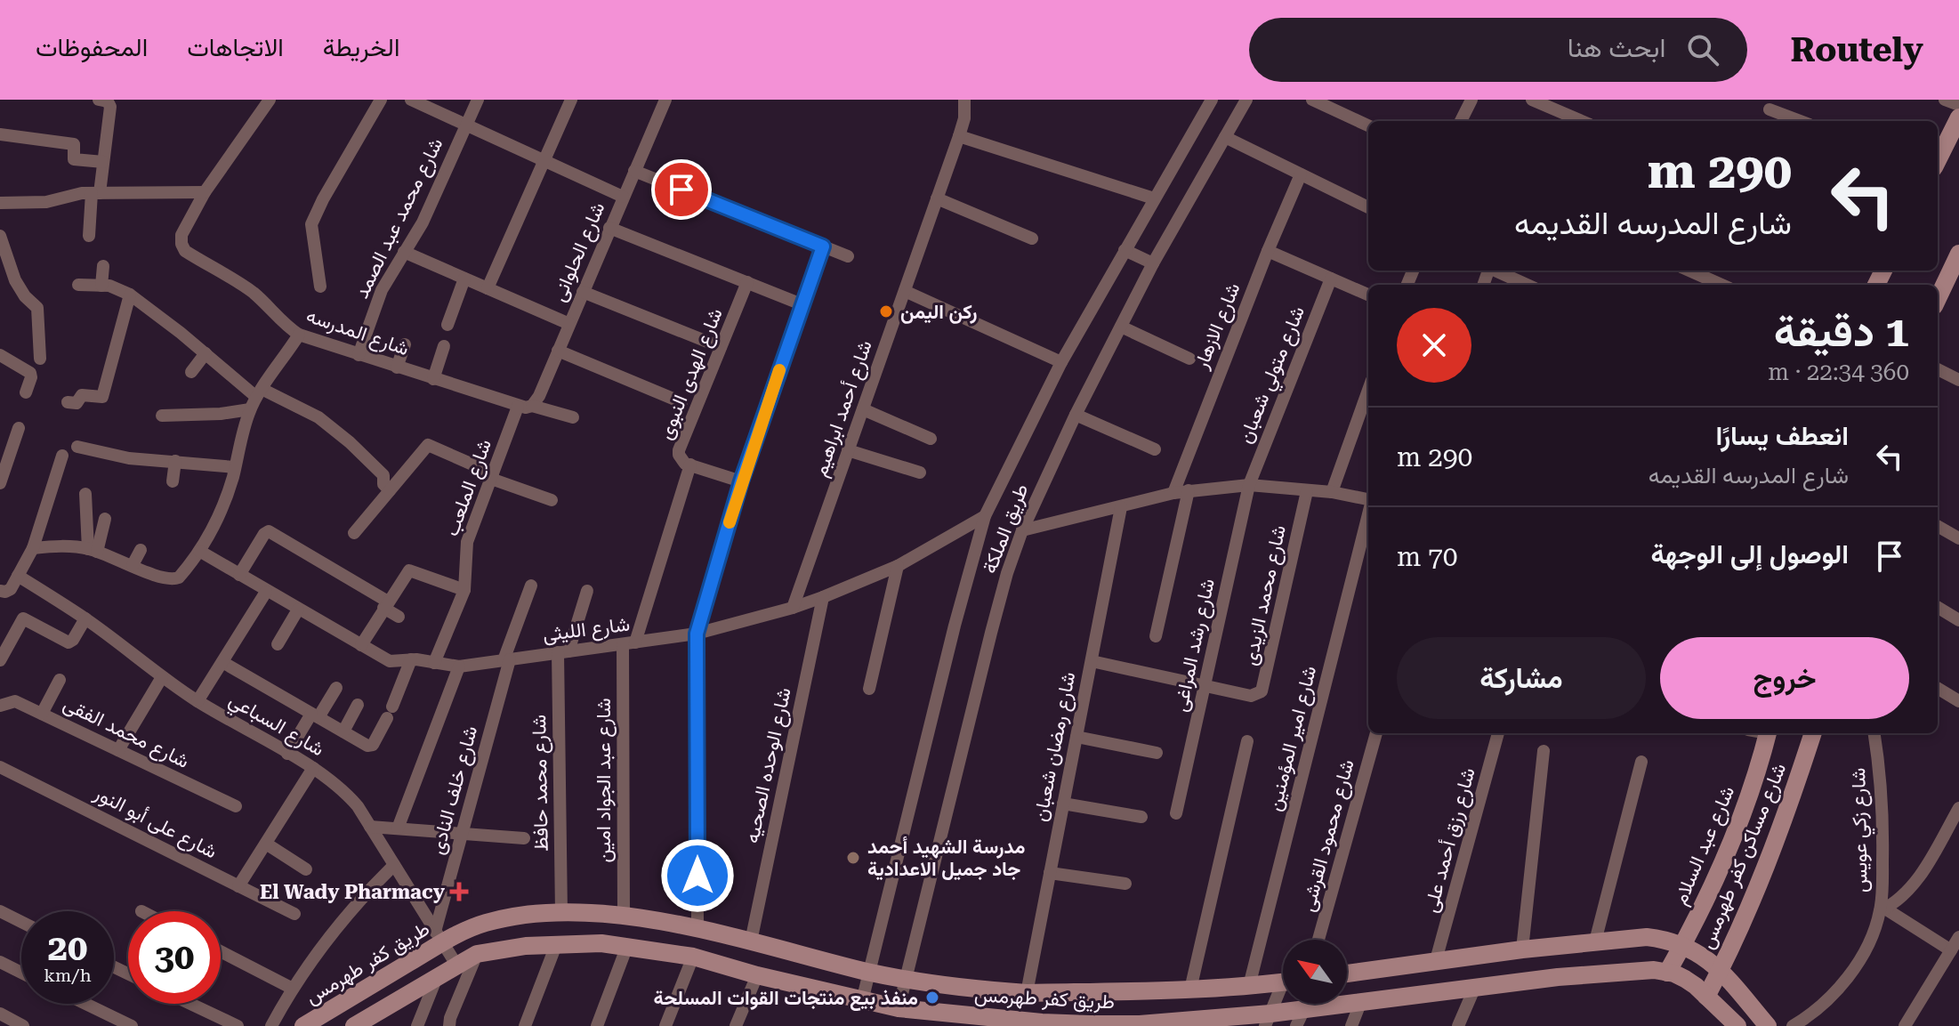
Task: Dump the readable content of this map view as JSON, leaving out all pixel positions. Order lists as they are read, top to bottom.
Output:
{
  "streets": {
    "street": [
      "شارع محمد عبد الصمد",
      "شارع الحلوانى",
      "شارع الازهار",
      "شارع المدرسه",
      "شارع الهدى النبوى",
      "شارع متولي شعبان",
      "شارع أحمد ابراهيم",
      "شارع الملعب",
      "طريق الملكة",
      "شارع محمد الزيدى",
      "شارع الليثى",
      "شارع رشد المراغى",
      "شارع السباعي",
      "شارع محمد الفقى",
      "شارع امير المؤمنين",
      "شارع رمضان شعبان",
      "شارع الوحده الصحيه",
      "شارع عبد الجواد امين",
      "شارع محمد حافظ",
      "شارع خلف النادى",
      "شارع على أبو النور",
      "شارع زكي عويس",
      "شارع محمود القرشى",
      "شارع رزق أحمد على",
      "شارع عبد السلام",
      "شارع مساكن كفر طهرمس",
      "طريق كفر طهرمس"
    ]
  },
  "crossings": [
    ["شارع محمد عبد الصمد", "شارع المدرسه"],
    ["شارع المدرسه", "شارع الملعب"],
    ["شارع الهدى النبوى", "شارع عبد الجواد امين"],
    ["شارع متولي شعبان", "شارع رشد المراغى"],
    ["شارع أحمد ابراهيم", "شارع الليثى"],
    ["شارع الملعب", "شارع الليثى"],
    ["طريق الملكة", "شارع الليثى"],
    ["طريق الملكة", "طريق كفر طهرمس"],
    ["شارع محمد الزيدى", "شارع رشد المراغى"],
    ["شارع الليثى", "شارع الوحده الصحيه"],
    ["شارع الليثى", "شارع عبد الجواد امين"],
    ["شارع الليثى", "شارع محمد حافظ"],
    ["شارع الليثى", "شارع خلف النادى"],
    ["شارع السباعي", "شارع خلف النادى"],
    ["شارع السباعي", "طريق كفر طهرمس"],
    ["شارع امير المؤمنين", "طريق كفر طهرمس"],
    ["شارع رمضان شعبان", "طريق كفر طهرمس"],
    ["شارع الوحده الصحيه", "طريق كفر طهرمس"],
    ["شارع عبد الجواد امين", "طريق كفر طهرمس"],
    ["شارع محمد حافظ", "طريق كفر طهرمس"],
    ["شارع خلف النادى", "طريق كفر طهرمس"],
    ["شارع عبد السلام", "طريق كفر طهرمس"],
    ["شارع مساكن كفر طهرمس", "طريق كفر طهرمس"]
  ],
  "places": {
    "other": ["ركن اليمن", "مدرسة الشهيد أحمد جاد جميل الاعدادية", "منفذ بيع منتجات القوات المسلحة"],
    "health": ["El Wady Pharmacy"]
  },
  "north": "top left",
  "page": {
    "header": "Routely",
    "search": "ابحث هنا",
    "nav": ["الخريطة", "الاتجاهات", "المحفوظات"],
    "turn": ["290 m", "شارع المدرسه القديمه"],
    "heading": ["1 دقيقة", "360 m · 22:34"],
    "list": [
      {
        "name": "انعطف يسارًا",
        "note": "شارع المدرسه القديمه",
        "value": "290 m"
      },
      {
        "name": "الوصول إلى الوجهة",
        "value": "70 m"
      }
    ],
    "buttons": ["خروج", "مشاركة"],
    "speed": "20 km/h",
    "limit": "30"
  }
}
